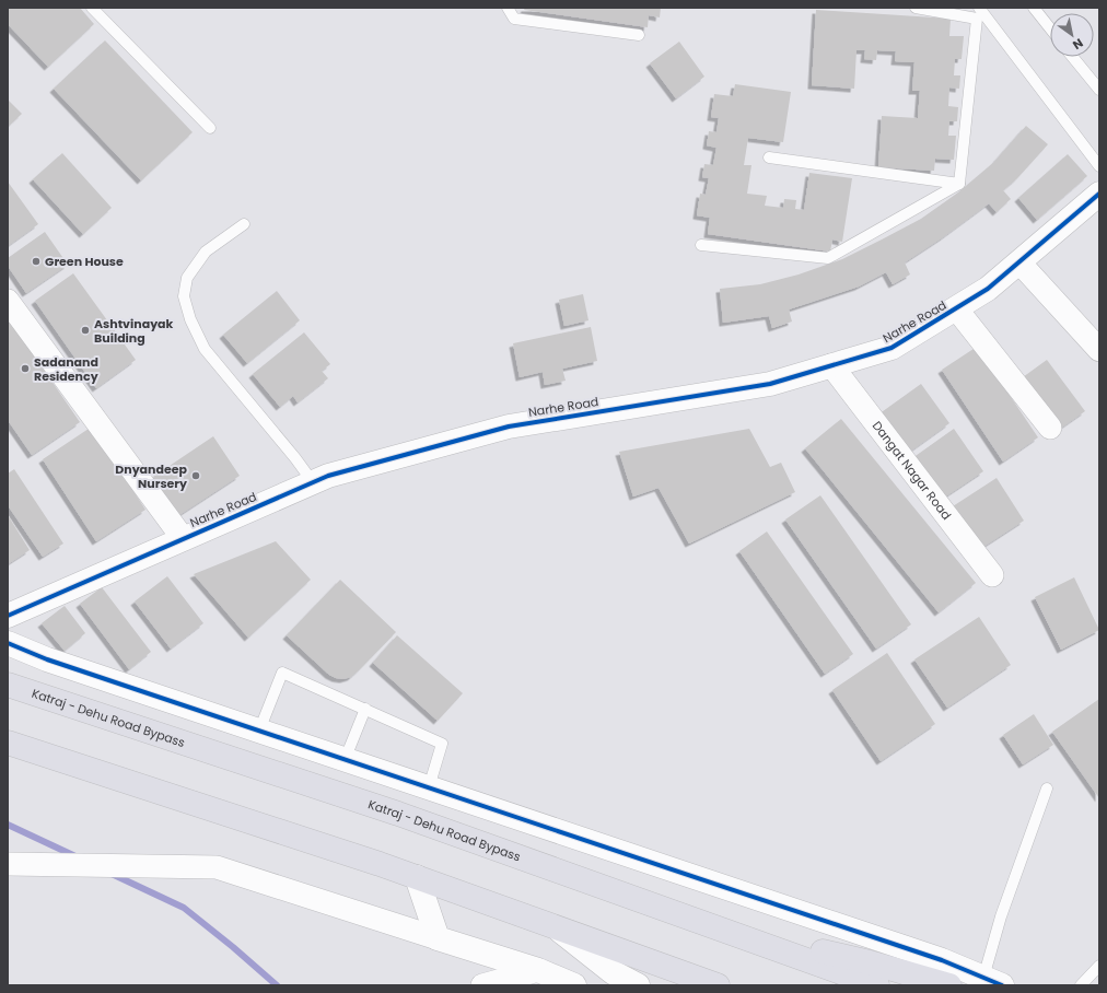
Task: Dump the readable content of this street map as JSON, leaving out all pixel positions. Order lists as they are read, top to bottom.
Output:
{
  "streets": {
    "highway": ["Katraj - Dehu Road Bypass"],
    "street": ["Narhe Road", "Dangat Nagar Road"]
  },
  "crossings": [
    ["Narhe Road", "Dangat Nagar Road"]
  ],
  "places": [
    "Green House",
    "Ashtvinayak Building",
    "Sadanand Residency",
    "Dnyandeep Nursery"
  ],
  "north": "bottom right"
}
